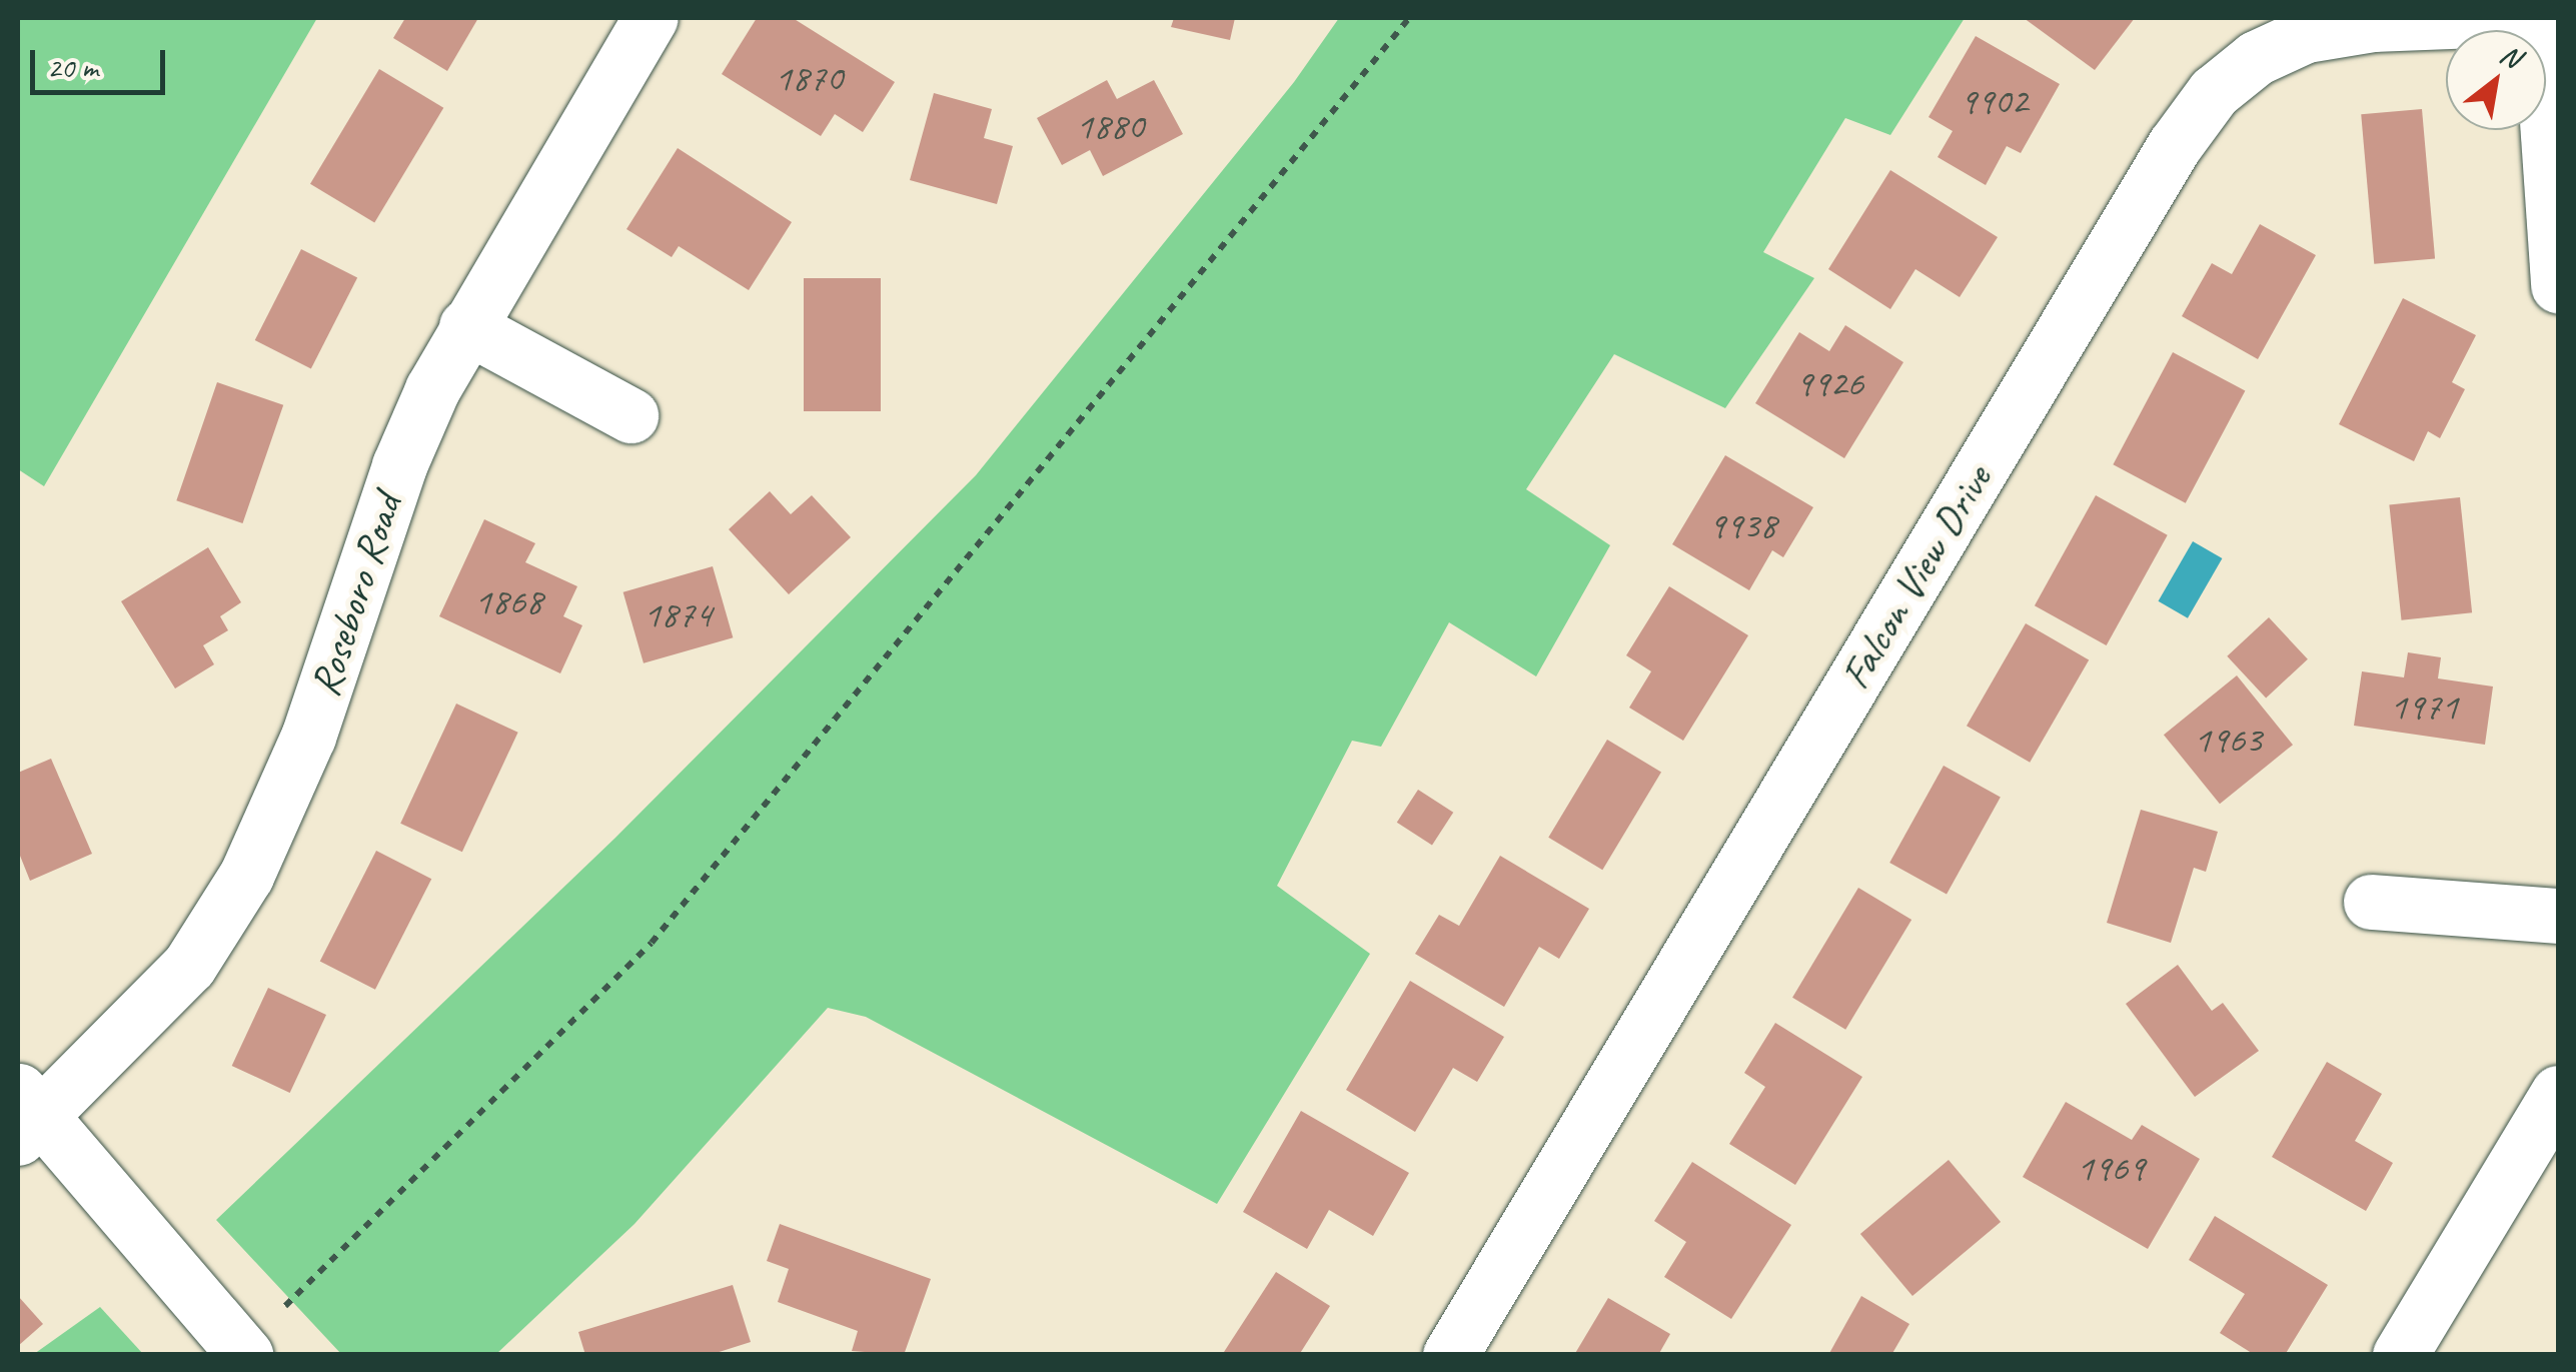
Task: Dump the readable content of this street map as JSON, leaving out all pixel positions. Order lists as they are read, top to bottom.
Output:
{
  "streets": {
    "street": ["Falcon View Drive", "Roseboro Road"]
  },
  "house_numbers": [
    "1870",
    "9902",
    "1880",
    "9926",
    "9938",
    "1868",
    "1874",
    "1971",
    "1963",
    "1969"
  ],
  "scale_bar": "20 m",
  "north": "top right"
}
